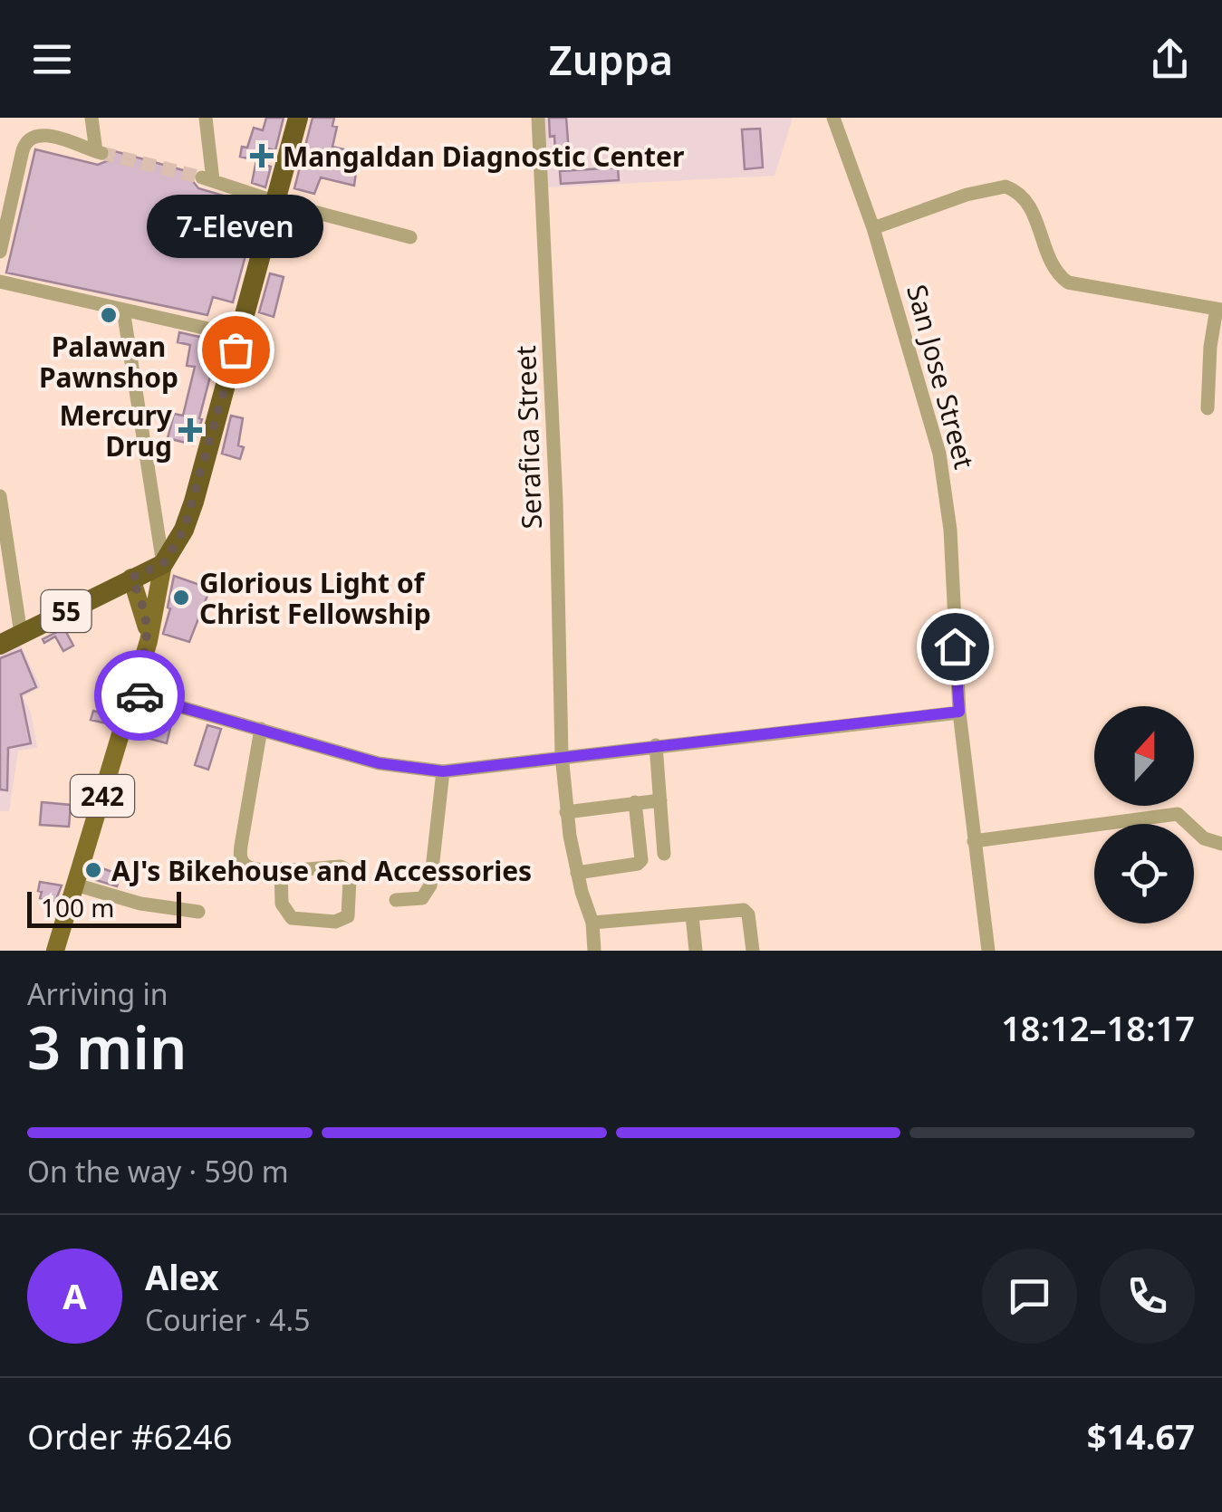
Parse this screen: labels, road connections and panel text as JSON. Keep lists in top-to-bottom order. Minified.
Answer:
{"streets":{"highway":["55"],"main road":["242"],"street":["San Jose Street","Serafica Street"]},"crossings":[["55","242"]],"places":{"health":["Mangaldan Diagnostic Center","Mercury Drug"],"other":["Palawan Pawnshop","7-Eleven","Glorious Light of Christ Fellowship","AJ's Bikehouse and Accessories"]},"scale_bar":"100 m","north":"top","page":{"header":"Zuppa","bubble":"7-Eleven","scale":"100 m","heading":["3 min","Arriving in","18:12–18:17"],"panel":["Alex","Courier · 4.5","Order #6246","$14.67"],"bar":"On the way · 590 m","round":"A"}}
